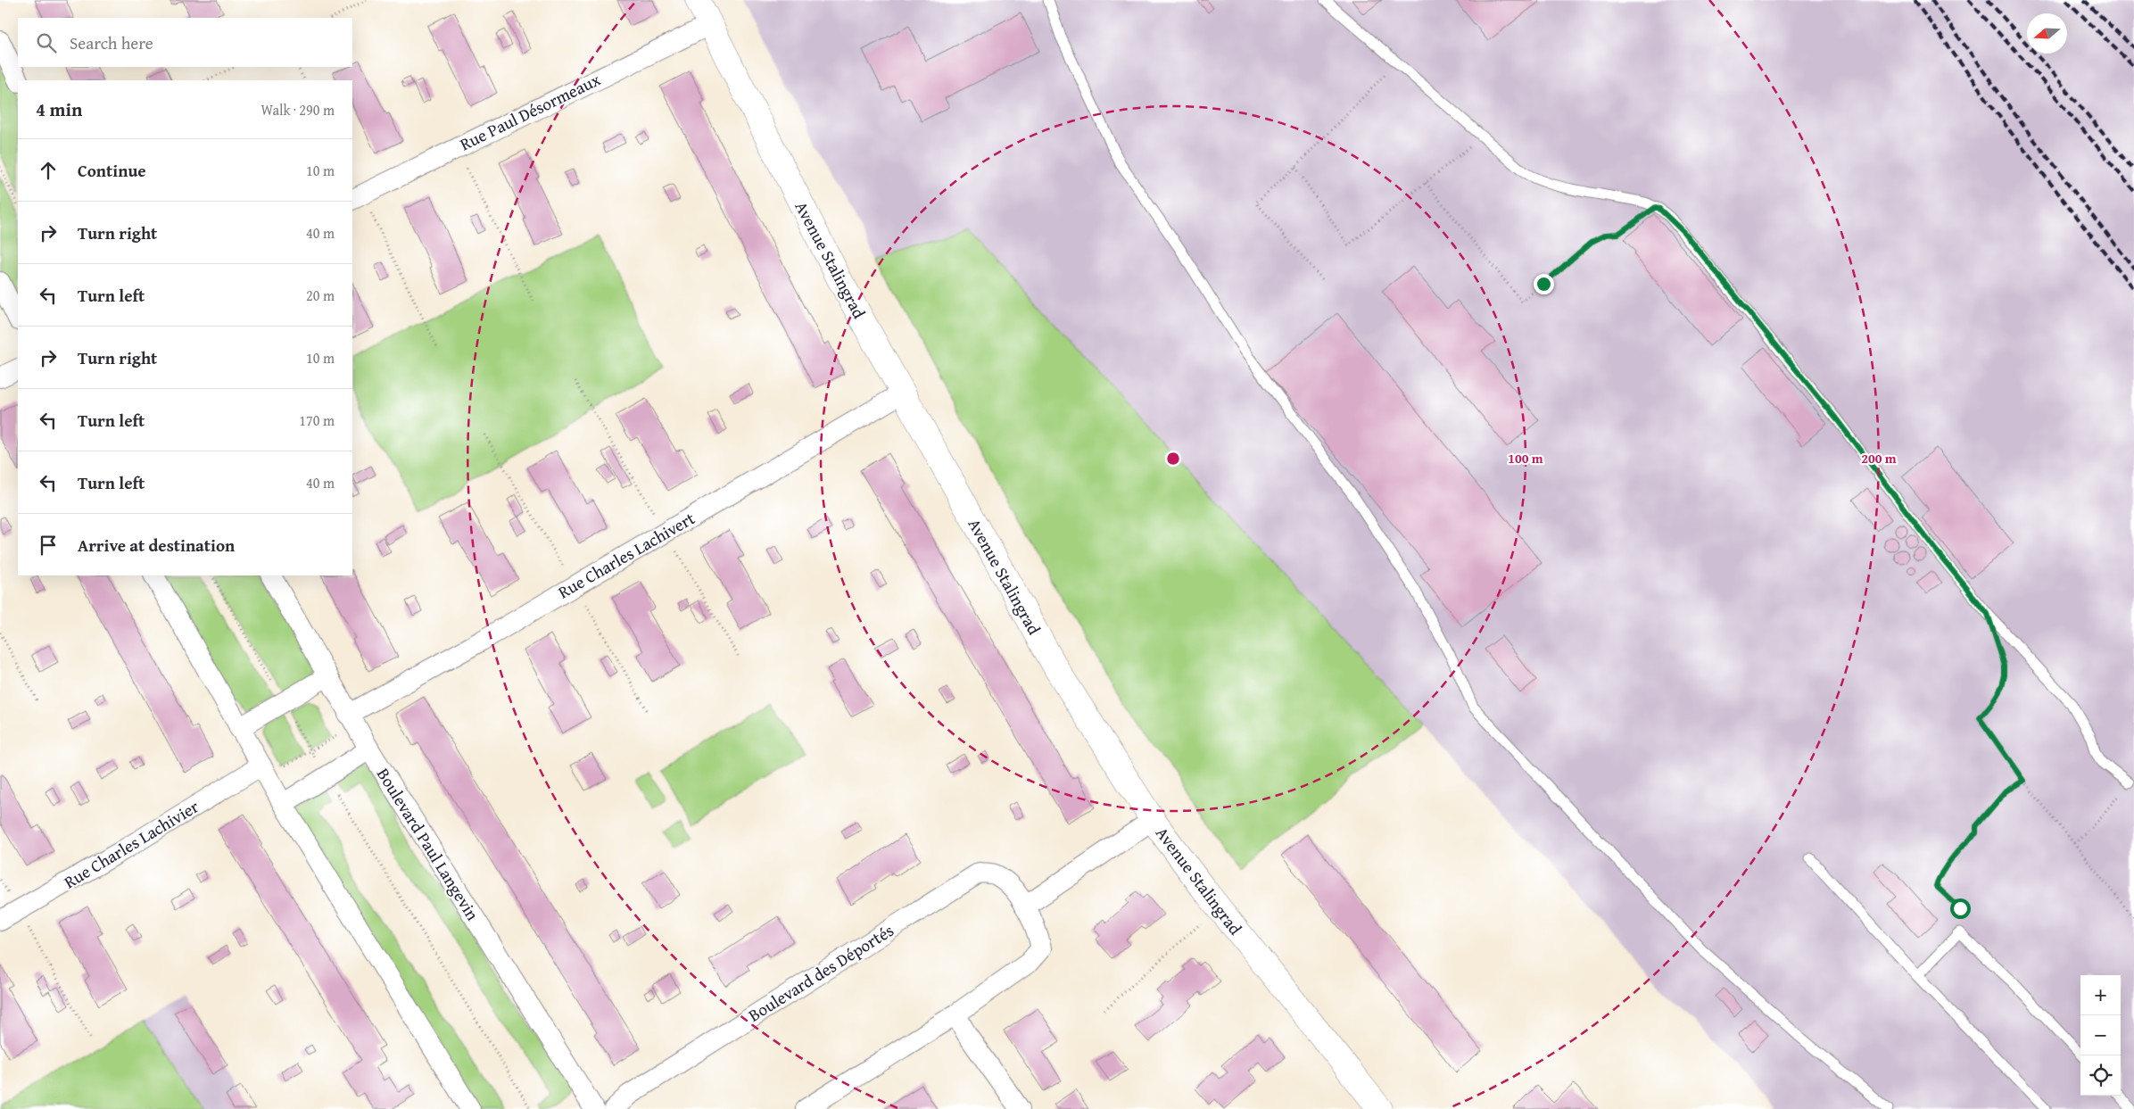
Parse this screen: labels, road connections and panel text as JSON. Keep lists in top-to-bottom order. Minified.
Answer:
{"streets":{"street":["Rue Paul Désormeaux","Avenue Stalingrad","Rue Charles Lachivert","Rue Charles Lachivier","Boulevard Paul Langevin","Boulevard des Déportés"]},"crossings":[["Rue Paul Désormeaux","Avenue Stalingrad"],["Avenue Stalingrad","Rue Charles Lachivert"],["Rue Charles Lachivert","Boulevard Paul Langevin"]],"north":"left","page":{"search":"Search here","heading":["4 min","Walk · 290 m"],"list":[["Continue","10 m"],["Turn right","40 m"],["Turn left","20 m"],["Turn right","10 m"],["Turn left","170 m"],["Turn left","40 m"],"Arrive at destination"],"map_buttons":["+","−"]},"rings":["100 m","200 m"]}
